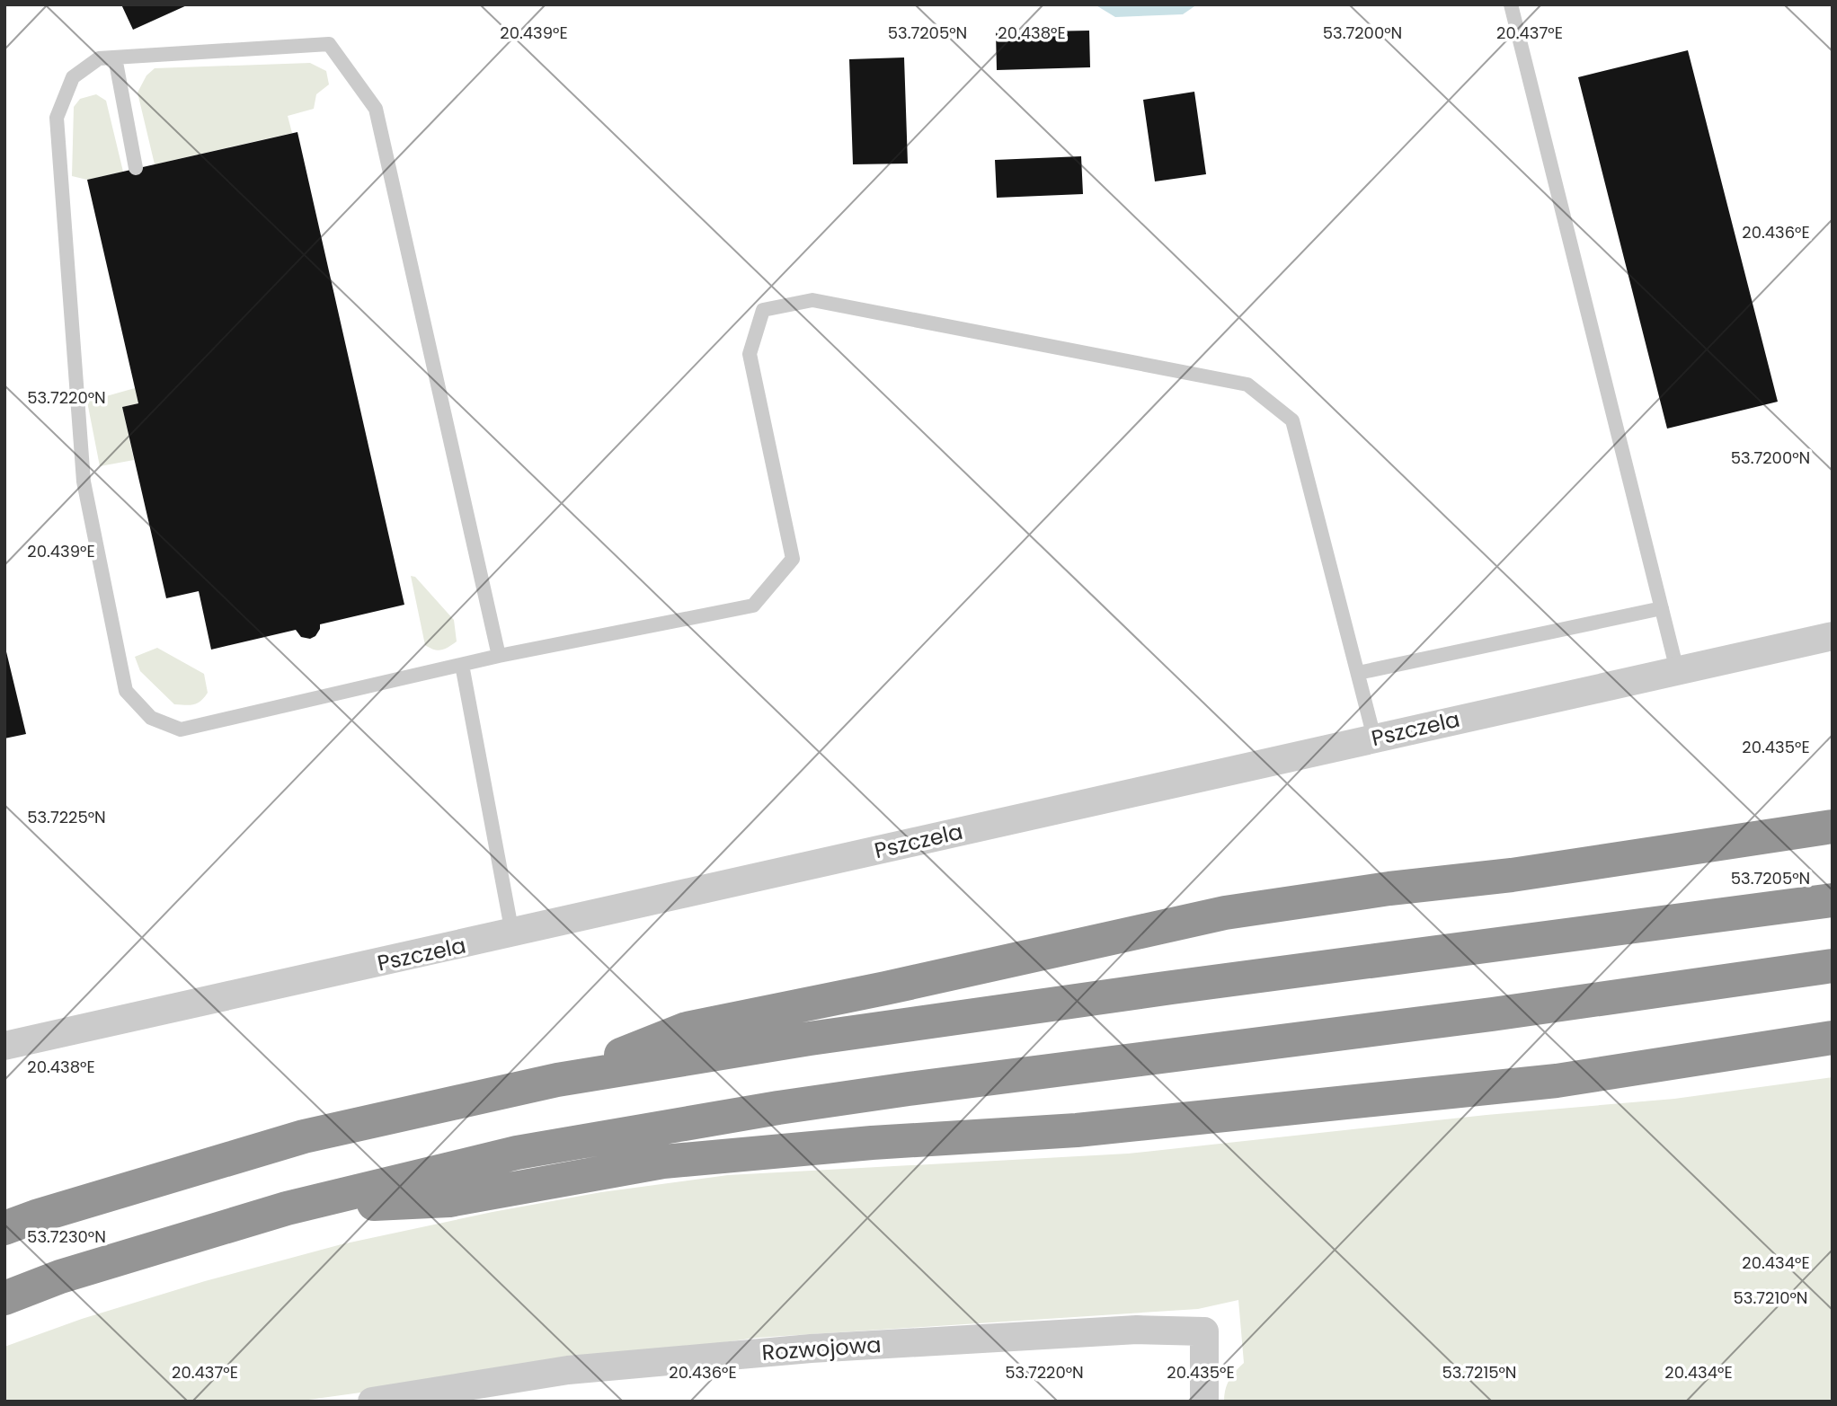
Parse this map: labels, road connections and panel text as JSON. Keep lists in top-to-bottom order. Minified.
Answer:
{"streets":{"street":["Pszczela","Rozwojowa"]},"coordinates":["53.7205°N","53.7200°N","20.439°E","20.437°E","20.438°E","20.436°E","53.7220°N","20.435°E","53.7225°N","53.7230°N","20.434°E","53.7210°N","53.7215°N"]}
